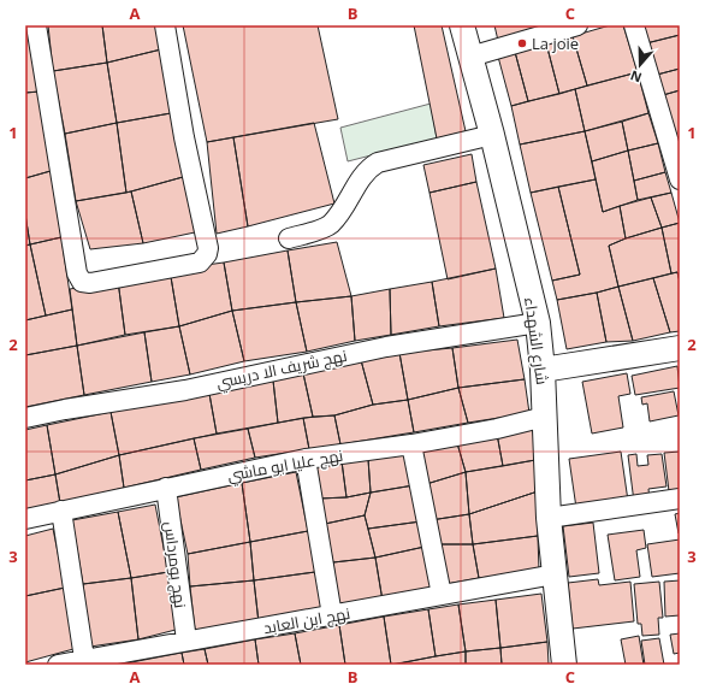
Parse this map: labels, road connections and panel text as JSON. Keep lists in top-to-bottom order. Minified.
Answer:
{"streets":{"street":["شارع الشهداء","نهج شريف الا دريسي","نهج عليا ابو ماشي","نهج بومرداس","نهج ابن العابد"]},"crossings":[["شارع الشهداء","نهج شريف الا دريسي"],["شارع الشهداء","نهج عليا ابو ماشي"],["شارع الشهداء","نهج ابن العابد"],["نهج عليا ابو ماشي","نهج بومرداس"],["نهج بومرداس","نهج ابن العابد"]],"places":["La joie"],"north":"bottom","grid":{"columns":["A","B","C"],"rows":["1","2","3"]}}
